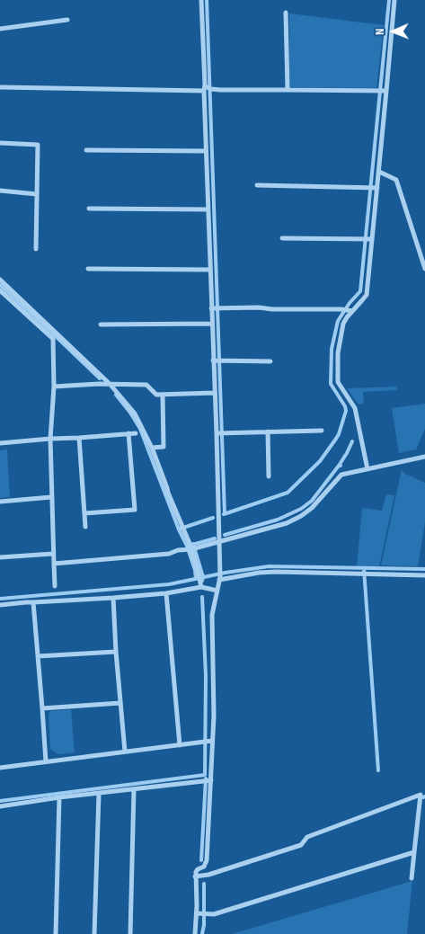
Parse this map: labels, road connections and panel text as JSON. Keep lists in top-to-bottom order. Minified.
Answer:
{"north":"left"}
